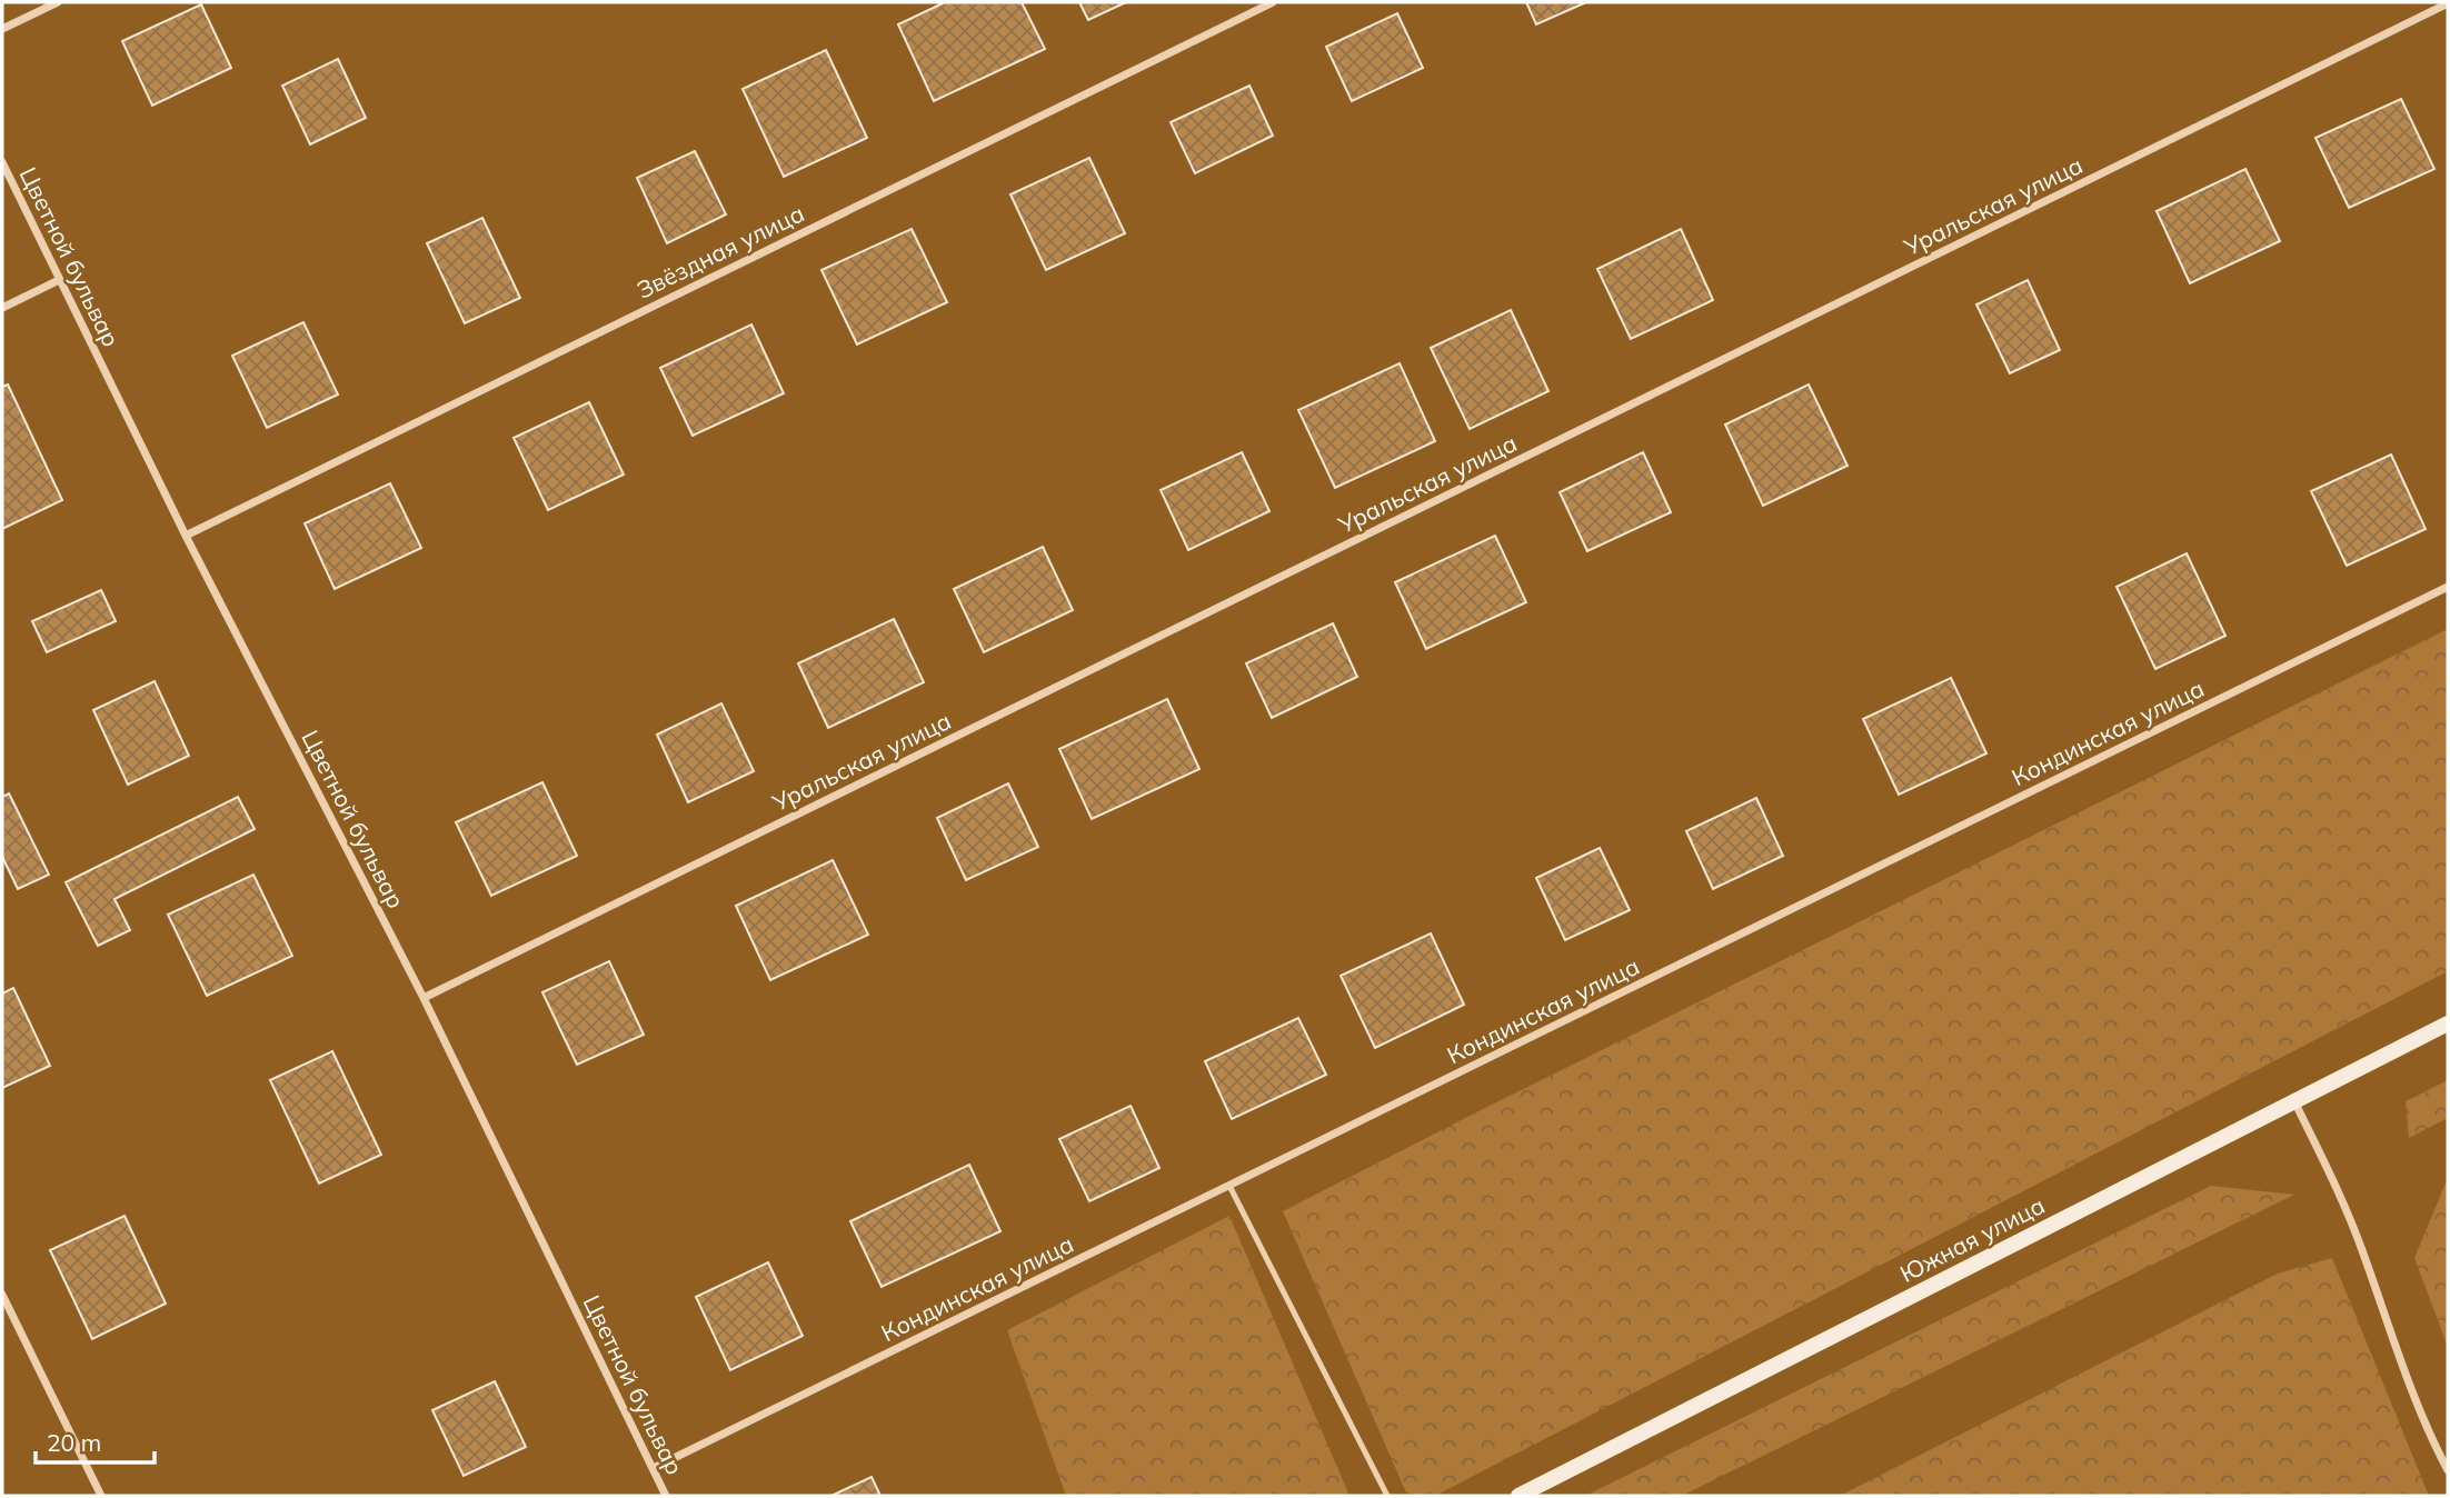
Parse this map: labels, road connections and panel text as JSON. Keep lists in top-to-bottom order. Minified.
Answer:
{"streets":{"street":["Уральская улица","Звёздная улица","Цветной бульвар","Кондинская улица","Южная улица"]},"crossings":[["Уральская улица","Цветной бульвар"],["Звёздная улица","Цветной бульвар"],["Цветной бульвар","Кондинская улица"]],"scale_bar":"20 m"}
